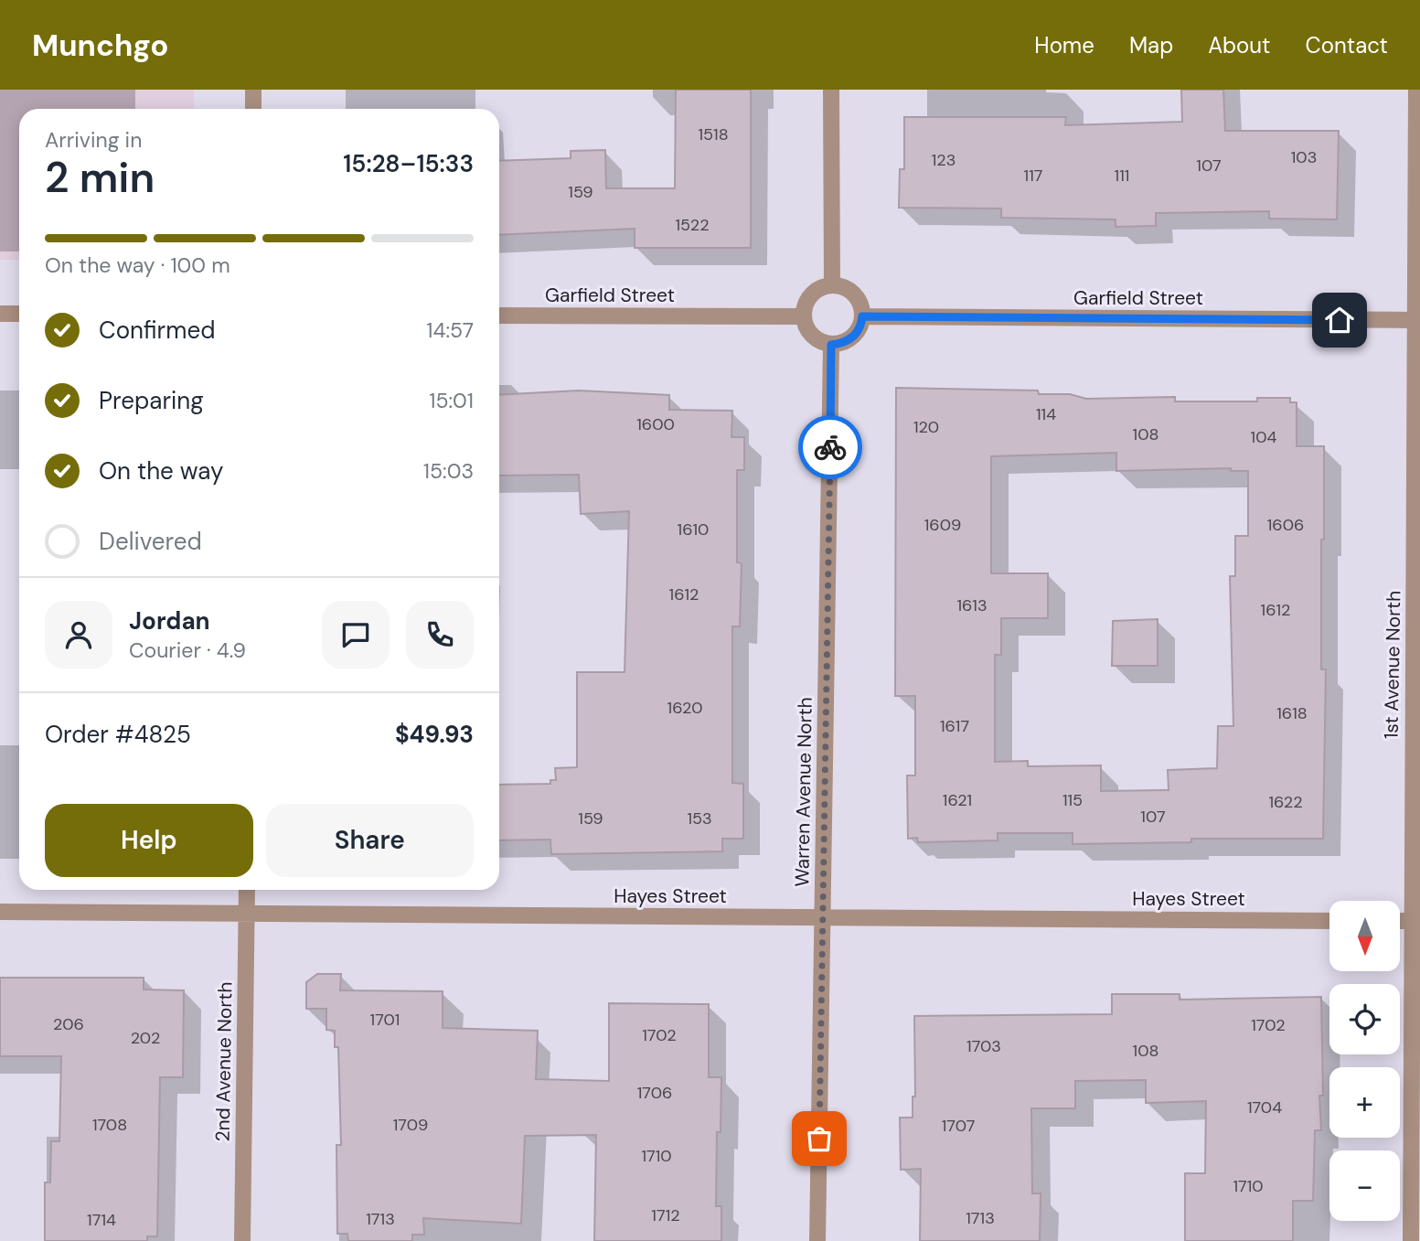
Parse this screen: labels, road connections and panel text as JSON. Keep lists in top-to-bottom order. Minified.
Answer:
{"streets":{"street":["Garfield Street","1st Avenue North","Warren Avenue North","Hayes Street","2nd Avenue North"]},"crossings":[["Garfield Street","1st Avenue North"],["Garfield Street","Warren Avenue North"],["Warren Avenue North","Hayes Street"],["Hayes Street","2nd Avenue North"]],"house_numbers":["1518","103","123","107","117","111","159","1522","114","1600","120","108","104","1609","1606","1610","1612","1613","1612","1620","1618","1617","1621","115","1622","107","159","153","1701","206","1702","1702","202","1703","108","1706","1704","1708","1709","1707","1710","1710","1712","1713","1713","1714"],"north":"bottom","page":{"header":"Munchgo","nav":["Home","Map","About","Contact"],"heading":["2 min","Arriving in","15:28–15:33"],"panel":["Jordan","Courier · 4.9","Order #4825","$49.93"],"bar":"On the way · 100 m","list":[["Confirmed","14:57"],["Preparing","15:01"],["On the way","15:03"],"Delivered"],"buttons":["Help","Share"],"map_buttons":["+","−"]}}
